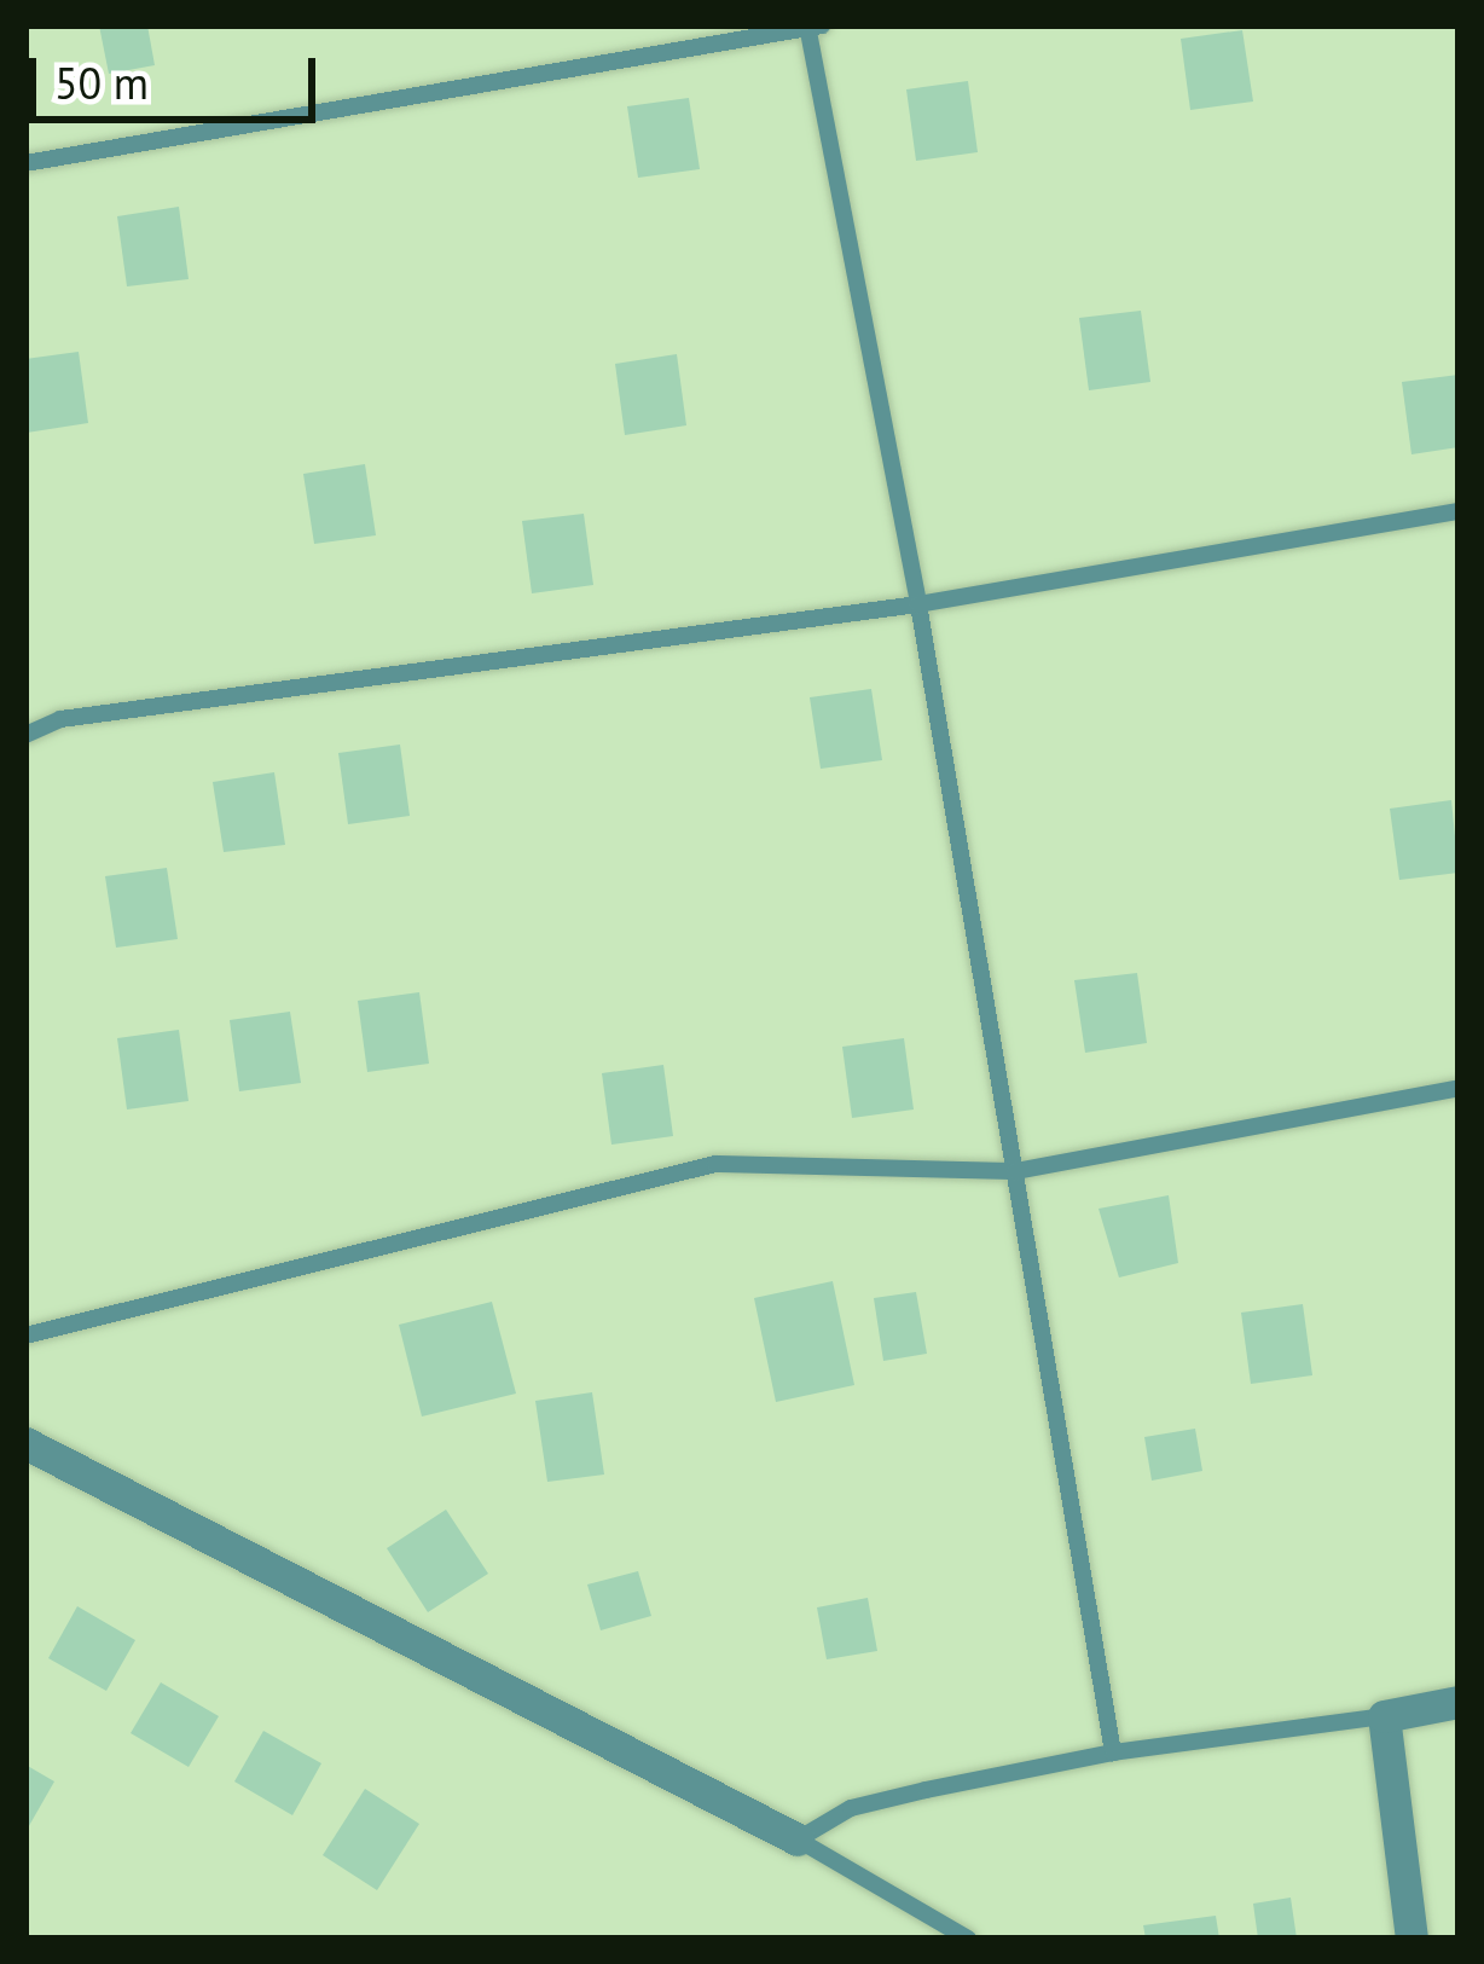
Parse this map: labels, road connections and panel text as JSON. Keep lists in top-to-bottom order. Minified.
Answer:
{"scale_bar":"50 m"}
